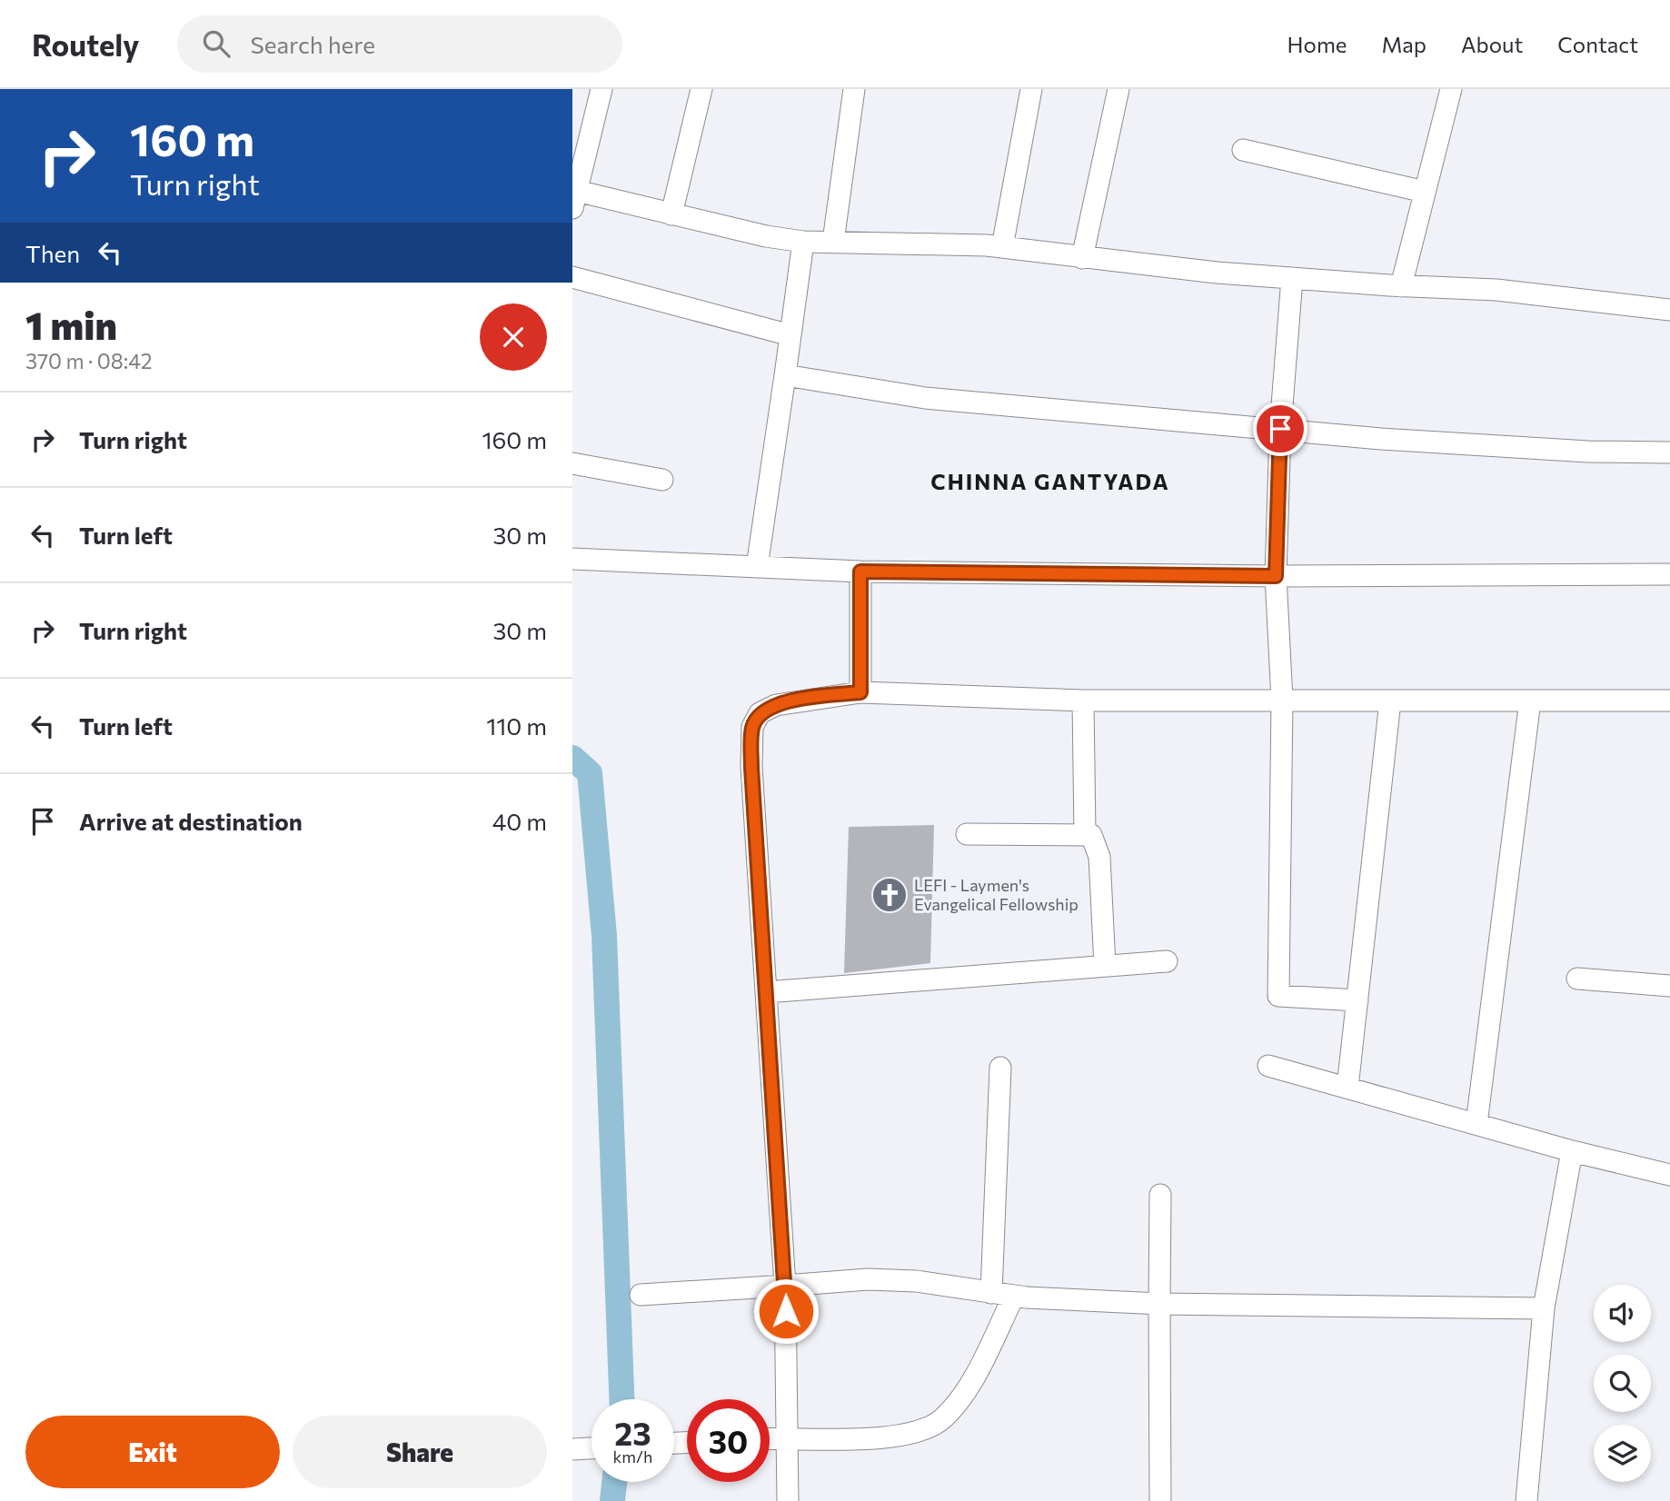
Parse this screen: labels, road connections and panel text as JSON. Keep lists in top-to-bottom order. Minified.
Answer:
{"districts":["CHINNA GANTYADA"],"places":{"church":["LEFI - Laymen's Evangelical Fellowship"]},"page":{"header":"Routely","search":"Search here","nav":["Home","Map","About","Contact"],"turn":["160 m","Turn right"],"then":"Then","heading":["1 min","370 m · 08:42"],"list":[{"name":"Turn right","value":"160 m"},{"name":"Turn left","value":"30 m"},{"name":"Turn right","value":"30 m"},{"name":"Turn left","value":"110 m"},{"name":"Arrive at destination","value":"40 m"}],"speed":"23 km/h","limit":"30","buttons":["Exit","Share"]}}
